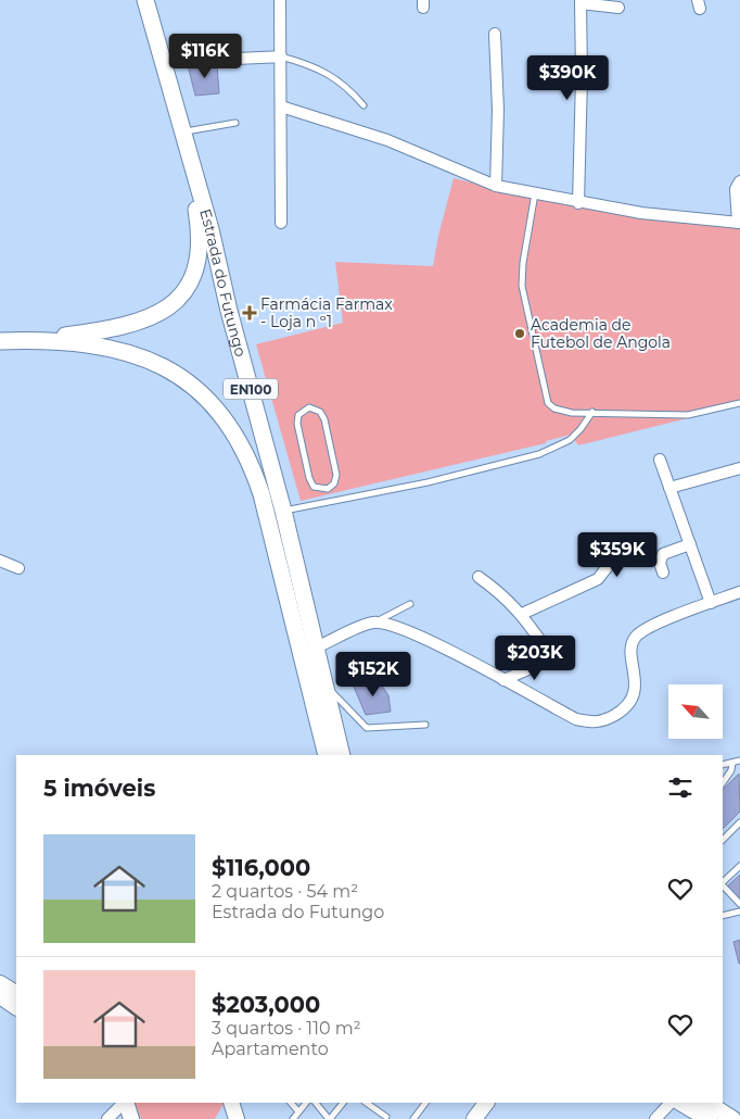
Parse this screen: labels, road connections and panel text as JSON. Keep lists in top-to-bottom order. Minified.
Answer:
{"streets":{"main road":["Estrada do Futungo","EN100"]},"places":{"health":["Farmácia Farmax - Loja n º1"],"other":["Academia de Futebol de Angola"]},"north":"top left","page":{"price":["$116K","$390K","$359K","$203K","$152K"],"heading":"5 imóveis","list":[{"name":"$116,000","note":"2 quartos · 54 m² · Estrada do Futungo"},{"name":"$203,000","note":"3 quartos · 110 m² · Apartamento"}]}}
